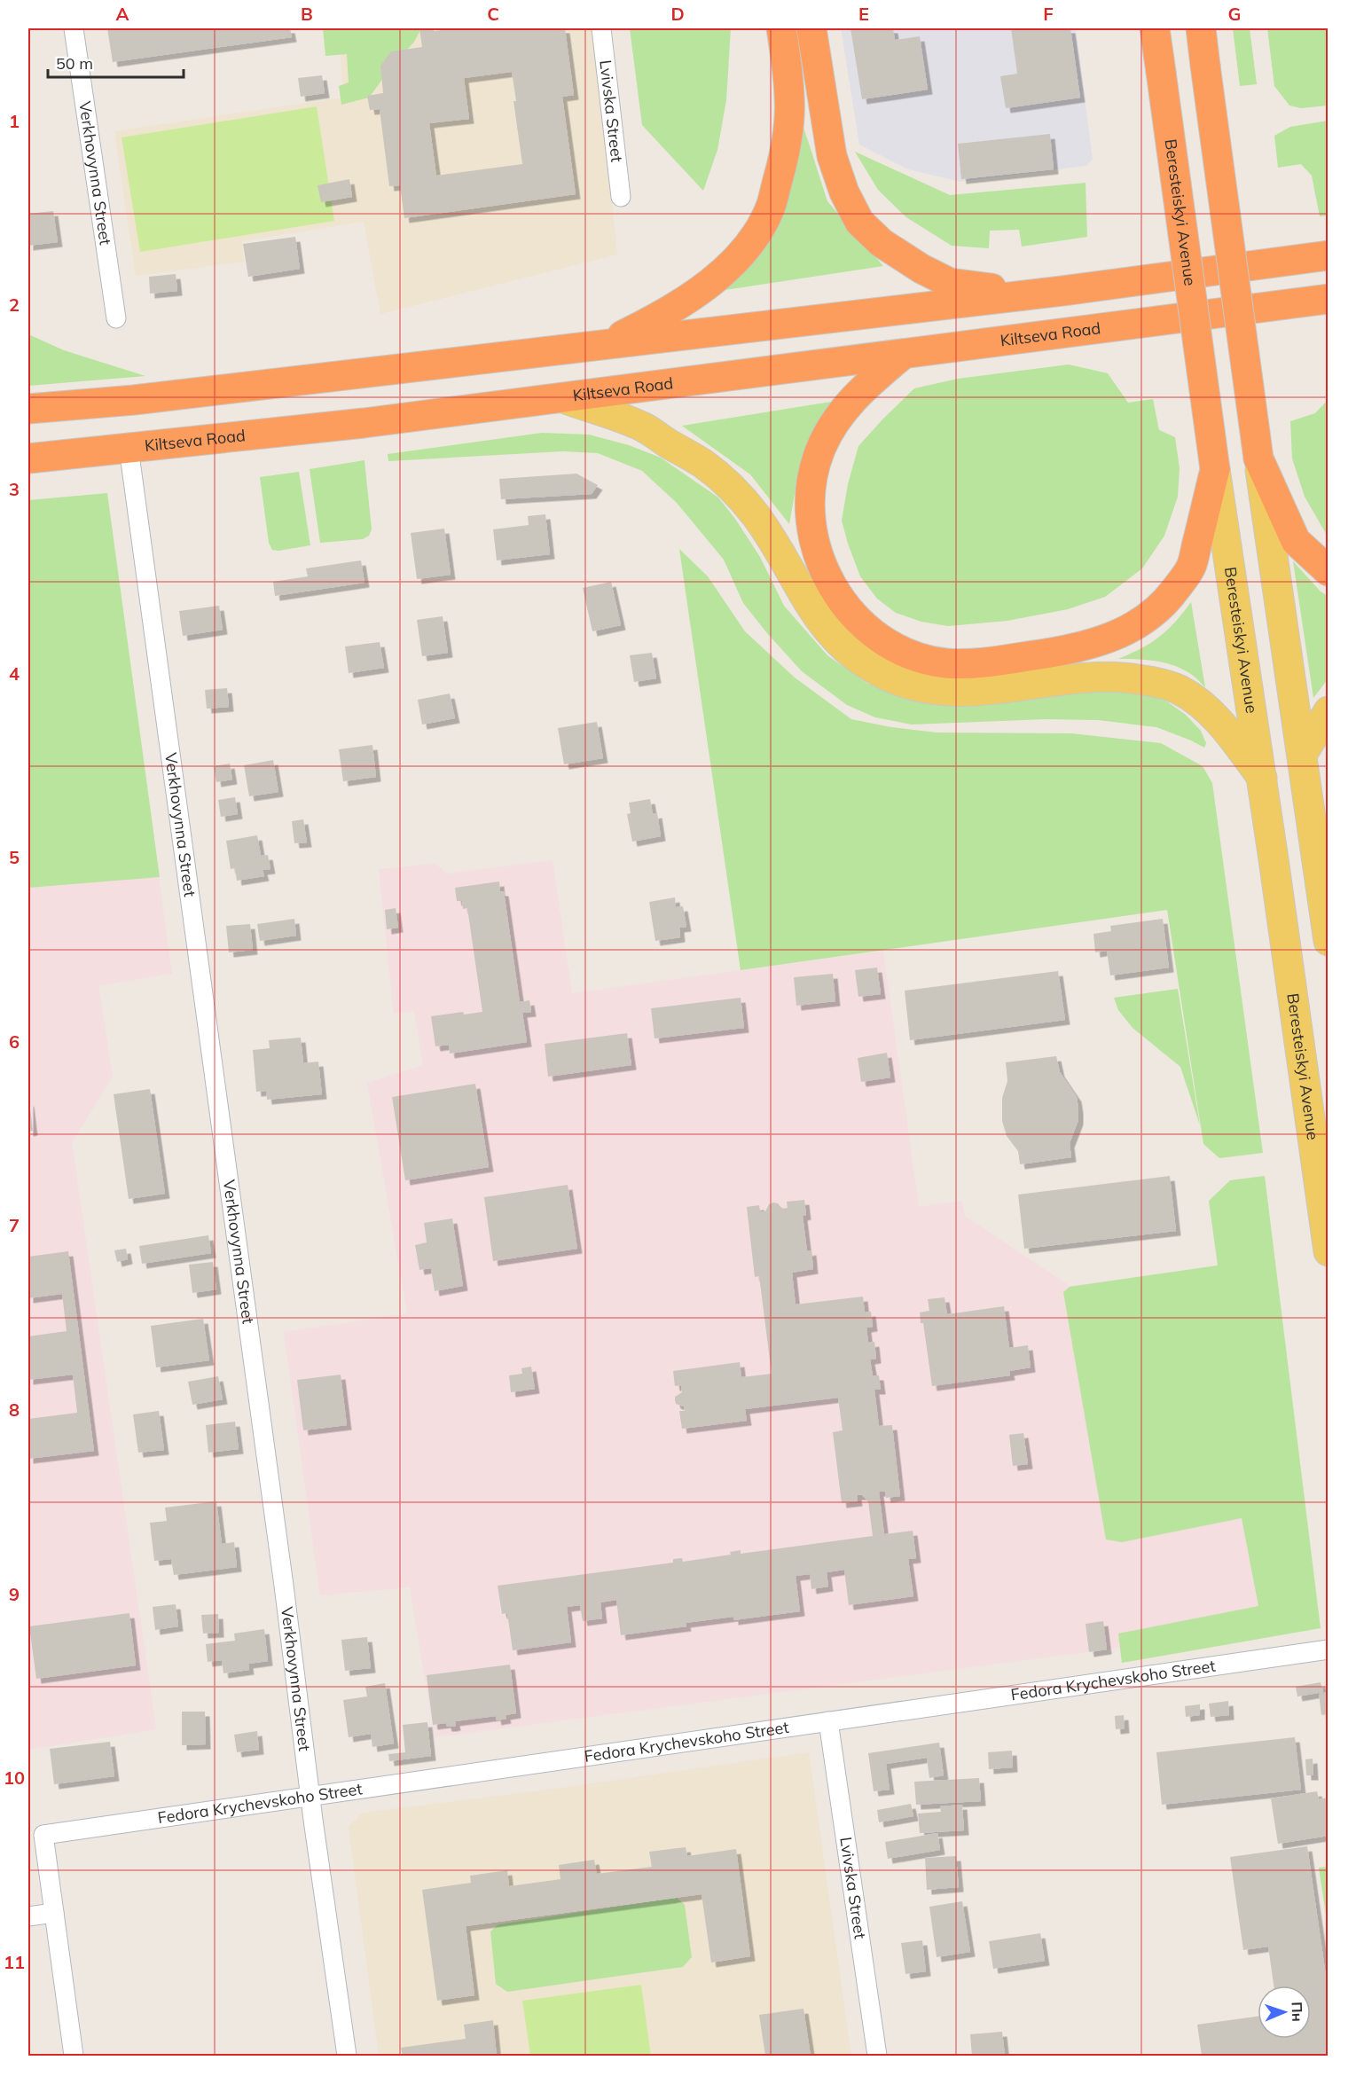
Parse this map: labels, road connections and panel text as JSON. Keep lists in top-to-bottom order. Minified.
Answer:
{"streets":{"highway":["Beresteiskyi Avenue","Kiltseva Road"],"street":["Lvivska Street","Verkhovynna Street","Fedora Krychevskoho Street"]},"crossings":[["Lvivska Street","Fedora Krychevskoho Street"],["Verkhovynna Street","Kiltseva Road"],["Verkhovynna Street","Fedora Krychevskoho Street"]],"scale_bar":"50 m","north":"right","grid":{"columns":["A","B","C","D","E","F","G"],"rows":["1","2","3","4","5","6","7","8","9","10","11"]}}
